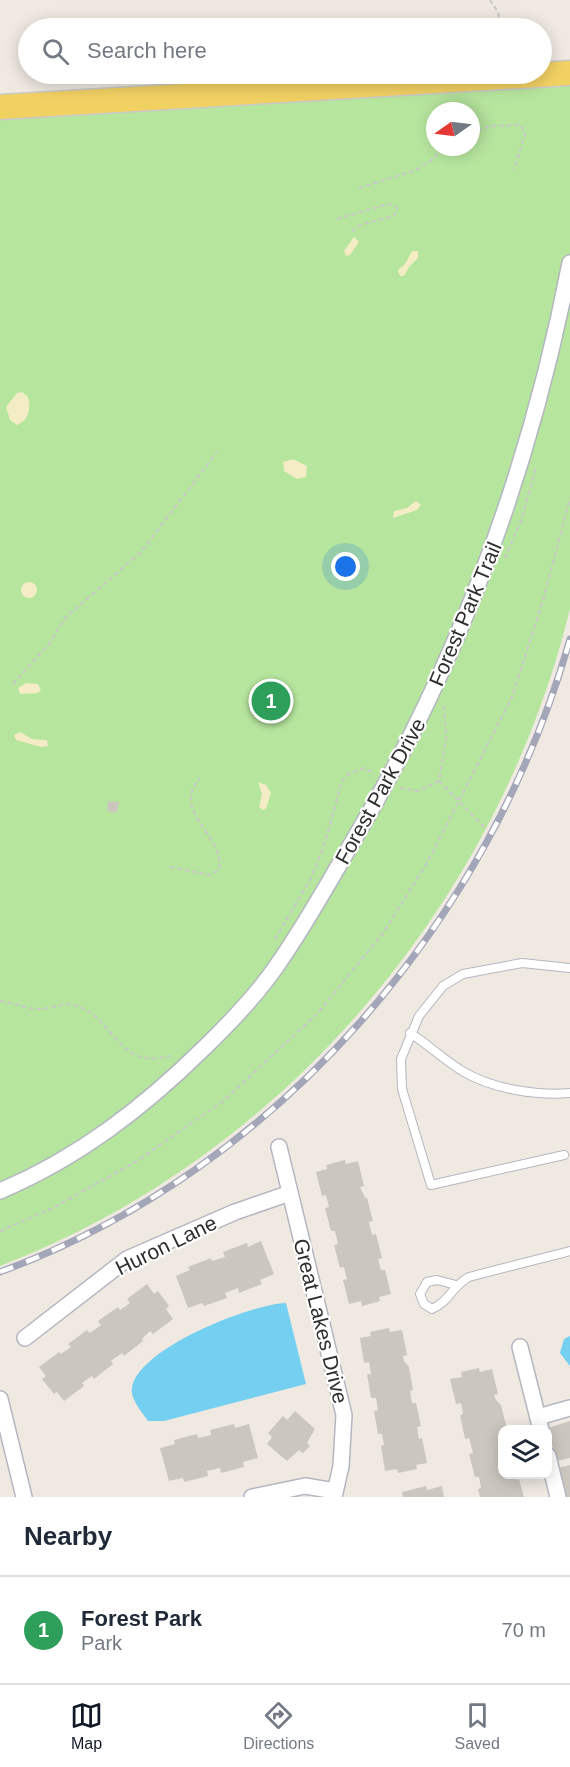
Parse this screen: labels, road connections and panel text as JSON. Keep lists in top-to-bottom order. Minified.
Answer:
{"streets":{"street":["Forest Park Drive","Huron Lane","Great Lakes Drive"],"path":["Forest Park Trail"]},"crossings":[["Huron Lane","Great Lakes Drive"]],"north":"left","page":{"search":"Search here","pins":"1","heading":"Nearby","list":[{"mark":"1","name":"Forest Park","note":"Park","value":"70 m"}],"nav":["Map","Directions","Saved"]}}
